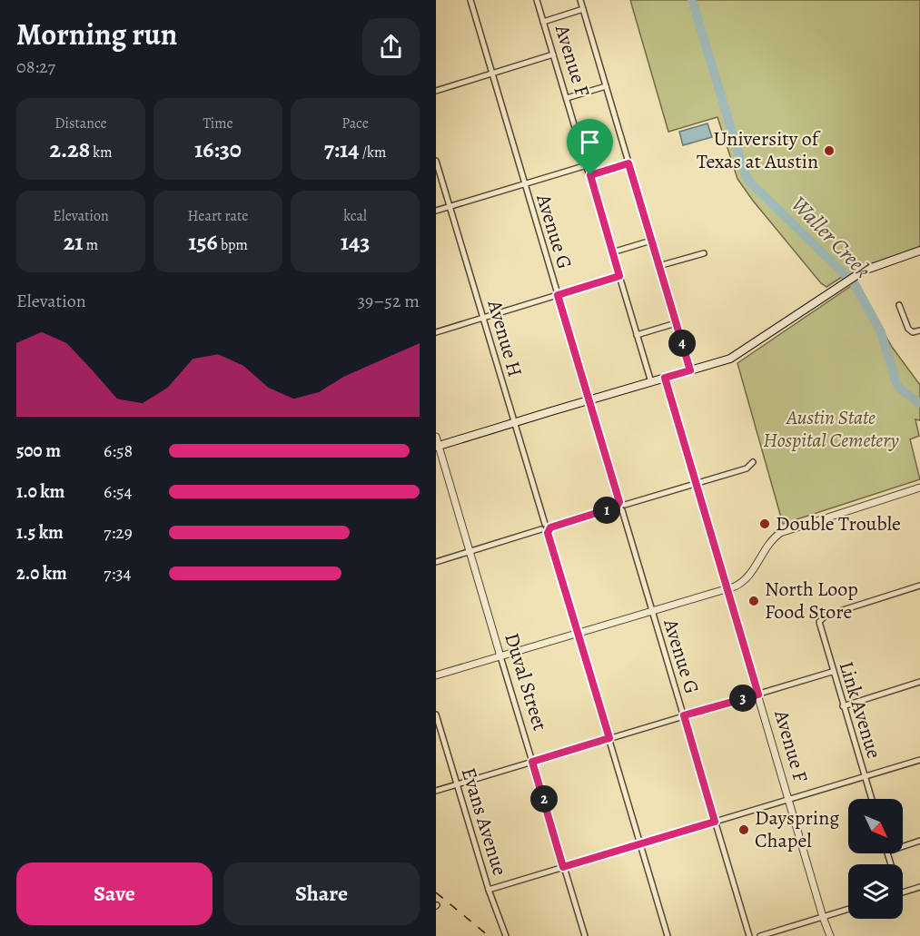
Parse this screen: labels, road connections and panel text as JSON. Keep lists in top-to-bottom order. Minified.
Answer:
{"streets":{"street":["Avenue F","Avenue G","Avenue H","Duval Street","Link Avenue","Evans Avenue"]},"water":["Waller Creek"],"parks":["Austin State Hospital Cemetery"],"places":["University of Texas at Austin","Double Trouble","North Loop Food Store","Dayspring Chapel"],"north":"bottom right","page":{"heading":["Morning run","08:27"],"stats":[["Distance","2.28 km"],["Time","16:30"],["Pace","7:14 /km"],["Elevation","21 m"],["Heart rate","156 bpm"],["kcal","143"]],"chart":["Elevation","39–52 m"],"pins":["4","1","3","2"],"list":[{"name":"500 m","note":"6:58"},{"name":"1.0 km","note":"6:54"},{"name":"1.5 km","note":"7:29"},{"name":"2.0 km","note":"7:34"}],"buttons":["Save","Share"]}}
